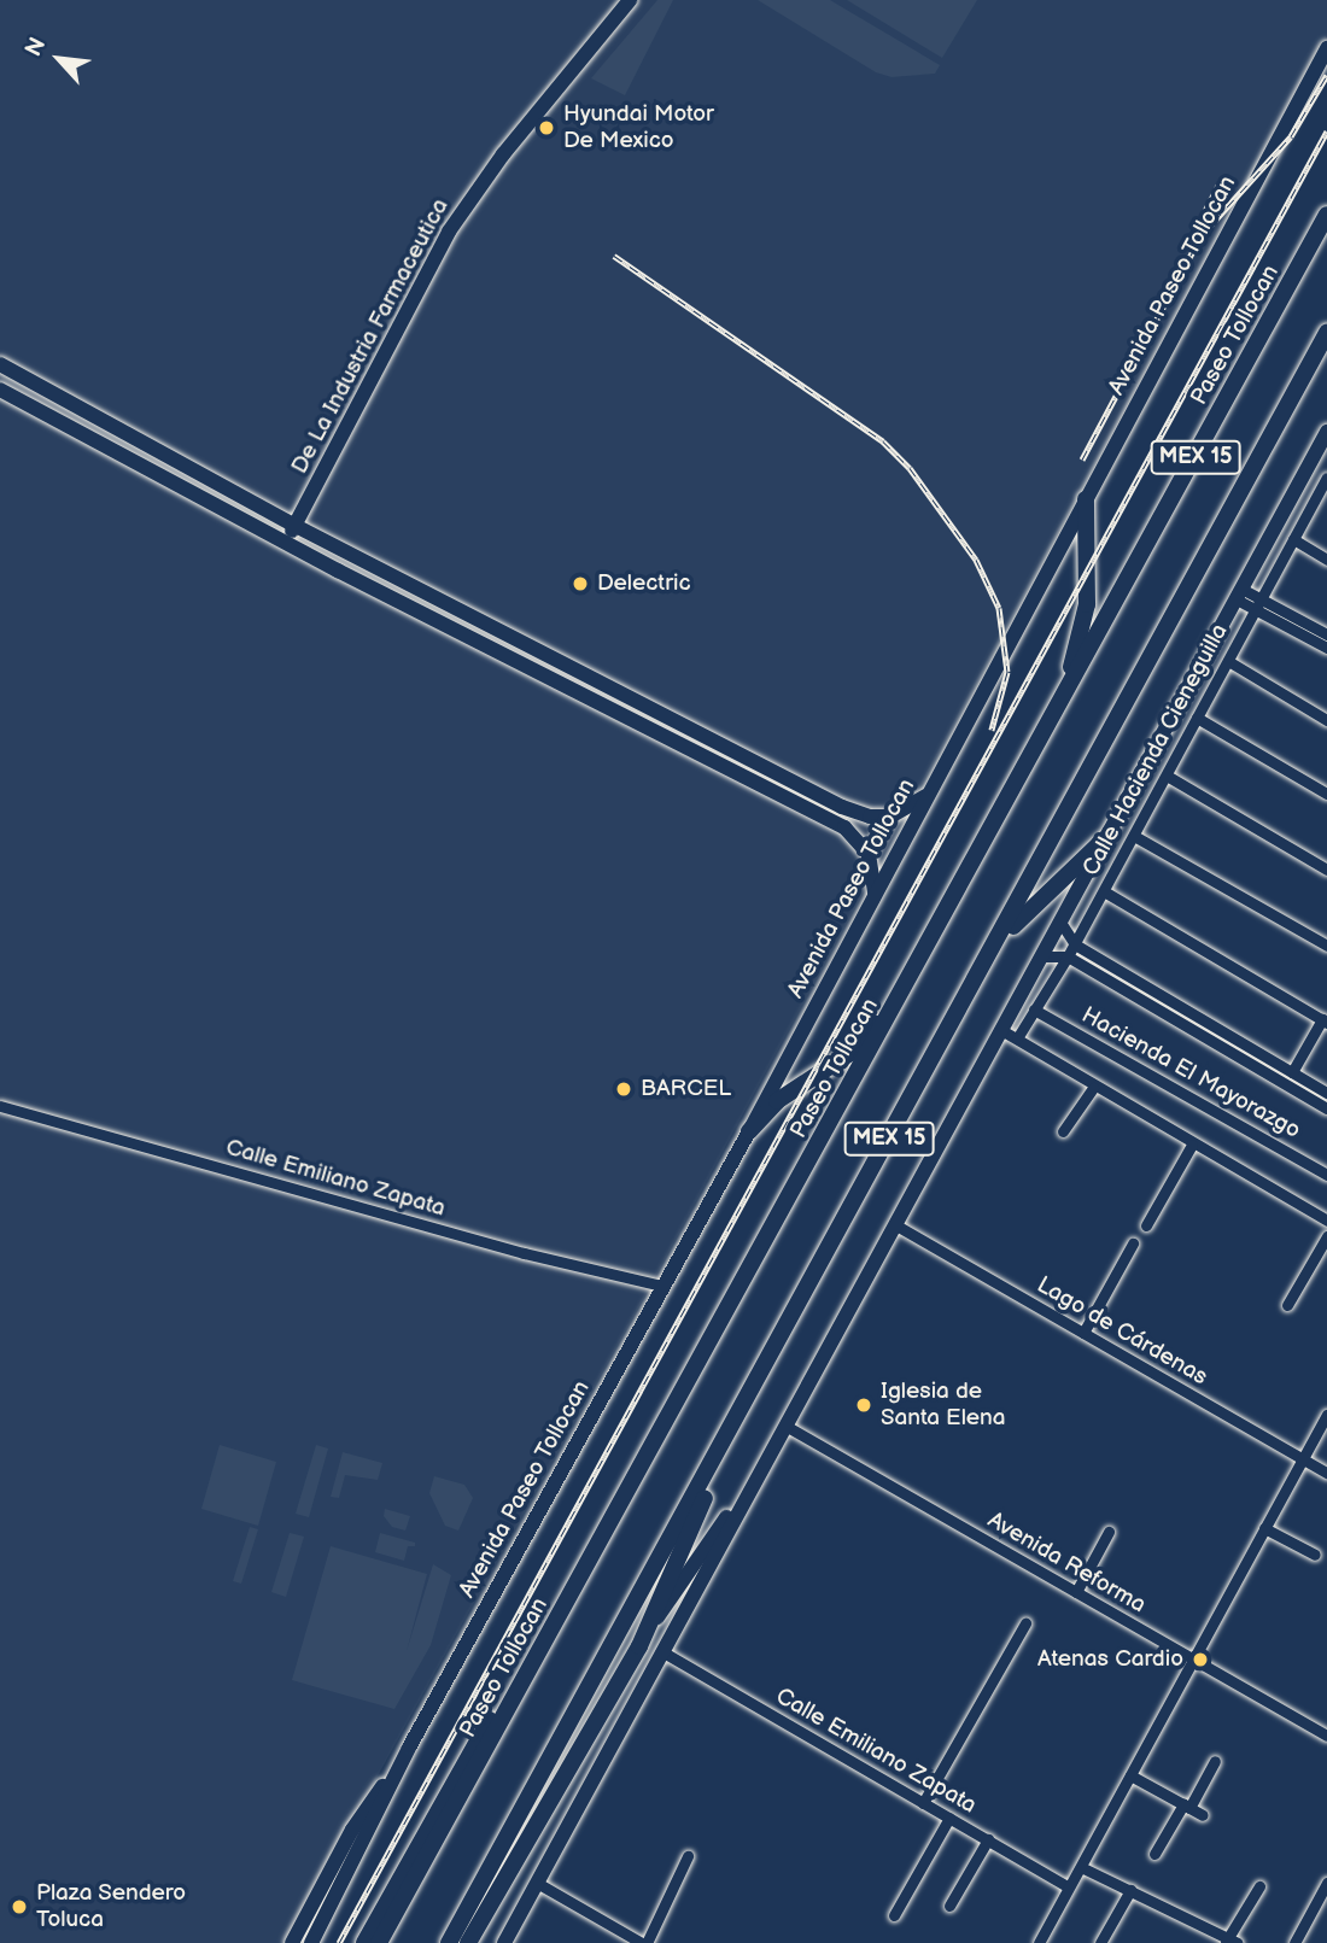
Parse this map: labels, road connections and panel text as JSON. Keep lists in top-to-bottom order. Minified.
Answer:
{"streets":{"highway":["Paseo Tollocan","MEX 15"],"main road":["Avenida Paseo Tollocan","De La Industria Farmaceutica"],"street":["Calle Hacienda Cieneguilla","Hacienda El Mayorazgo","Calle Emiliano Zapata","Lago de Cárdenas","Avenida Reforma"]},"crossings":[["Avenida Paseo Tollocan","Calle Emiliano Zapata"],["Calle Hacienda Cieneguilla","Hacienda El Mayorazgo"]],"places":["Hyundai Motor De Mexico","Delectric","BARCEL","Iglesia de Santa Elena","Atenas Cardio","Plaza Sendero Toluca"],"north":"top left"}
